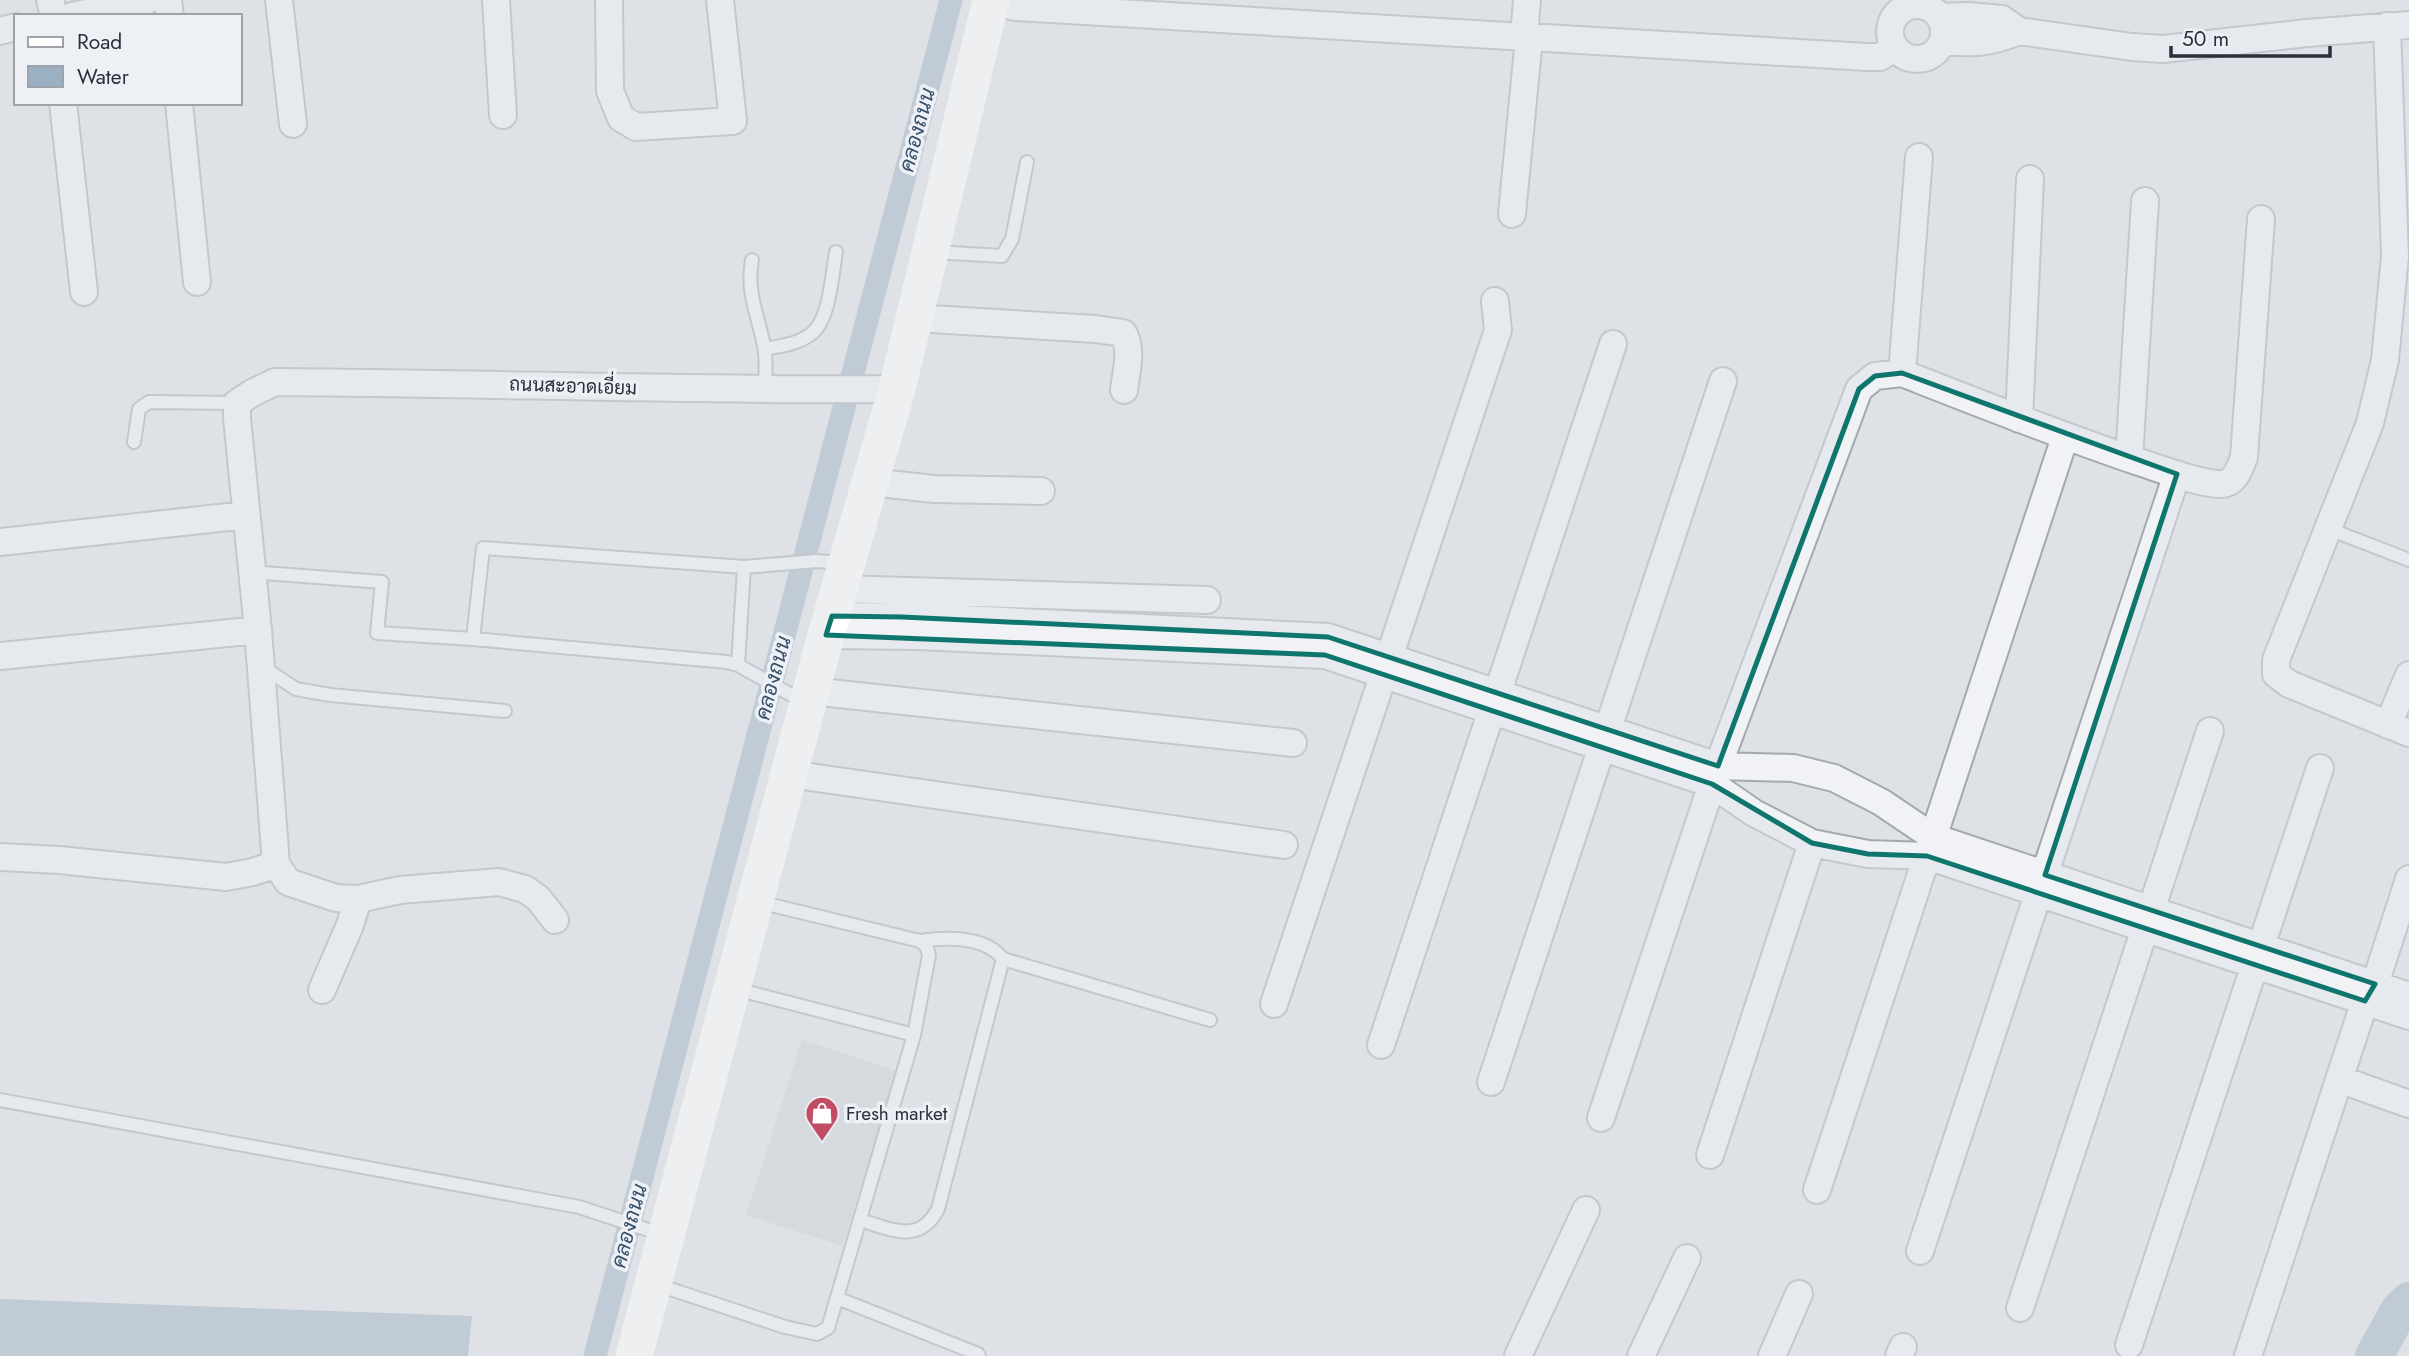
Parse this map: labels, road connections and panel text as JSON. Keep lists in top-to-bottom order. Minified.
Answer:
{"streets":{"street":["ถนนสะอาดเอี่ยม"]},"water":["คลองถนน"],"places":{"shop":["Fresh market"]},"legend":["Road","Water"],"scale_bar":"50 m"}
